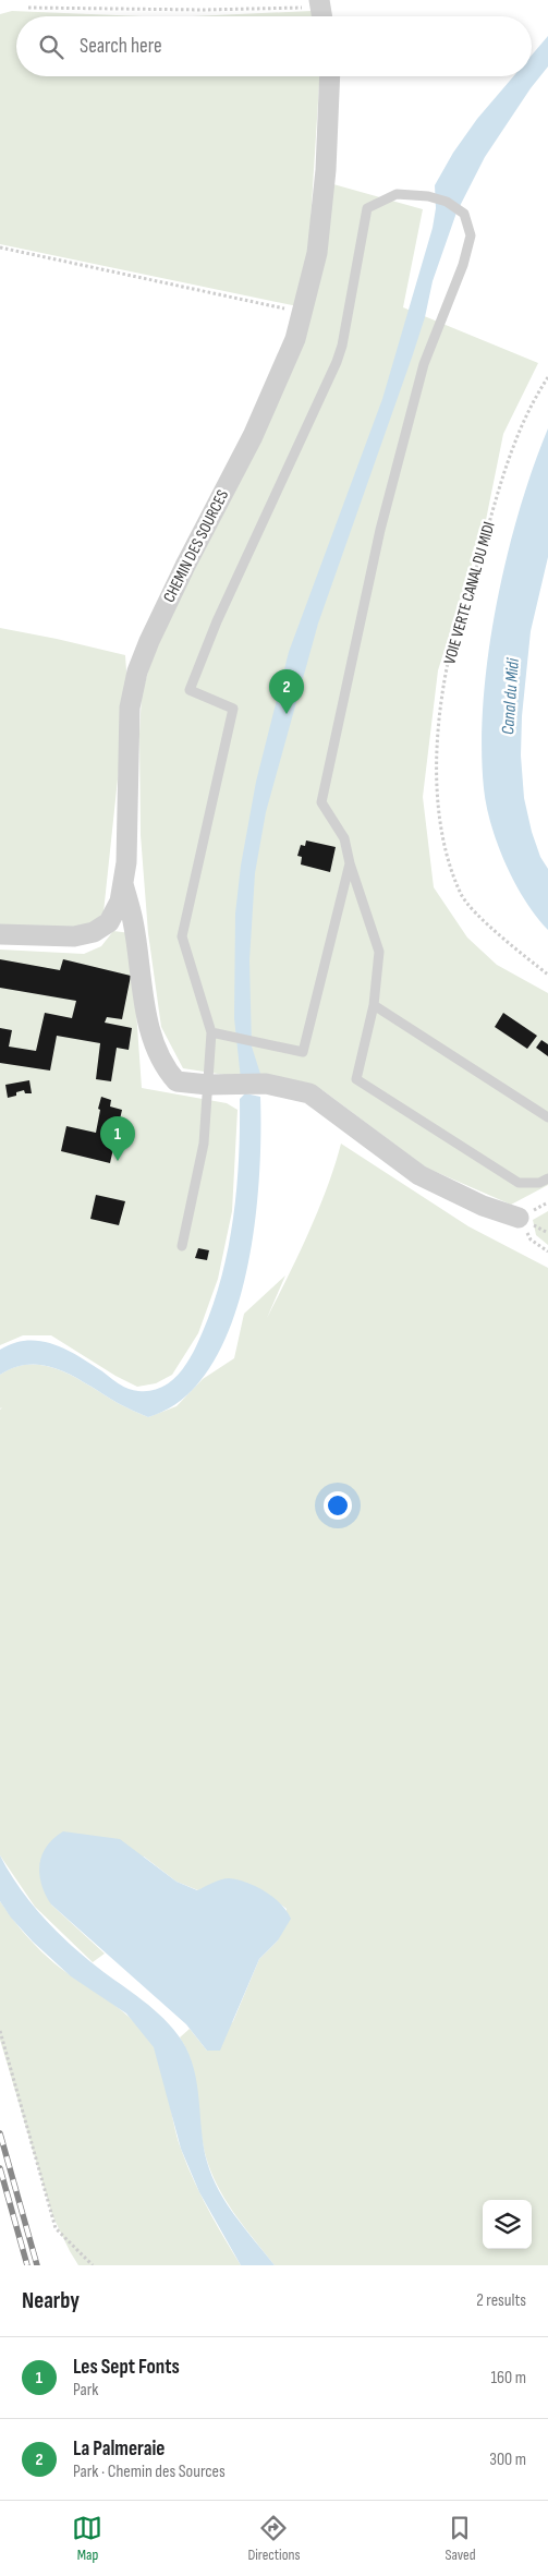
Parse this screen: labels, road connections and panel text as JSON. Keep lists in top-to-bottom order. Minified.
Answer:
{"streets":{"street":["CHEMIN DES SOURCES"],"path":["VOIE VERTE CANAL DU MIDI"]},"water":["Canal du Midi"],"page":{"search":"Search here","pins":["2","1"],"heading":["Nearby","2 results"],"list":[{"mark":"1","name":"Les Sept Fonts","note":"Park","value":"160 m"},{"mark":"2","name":"La Palmeraie","note":"Park · Chemin des Sources","value":"300 m"}],"nav":["Map","Directions","Saved"]}}
